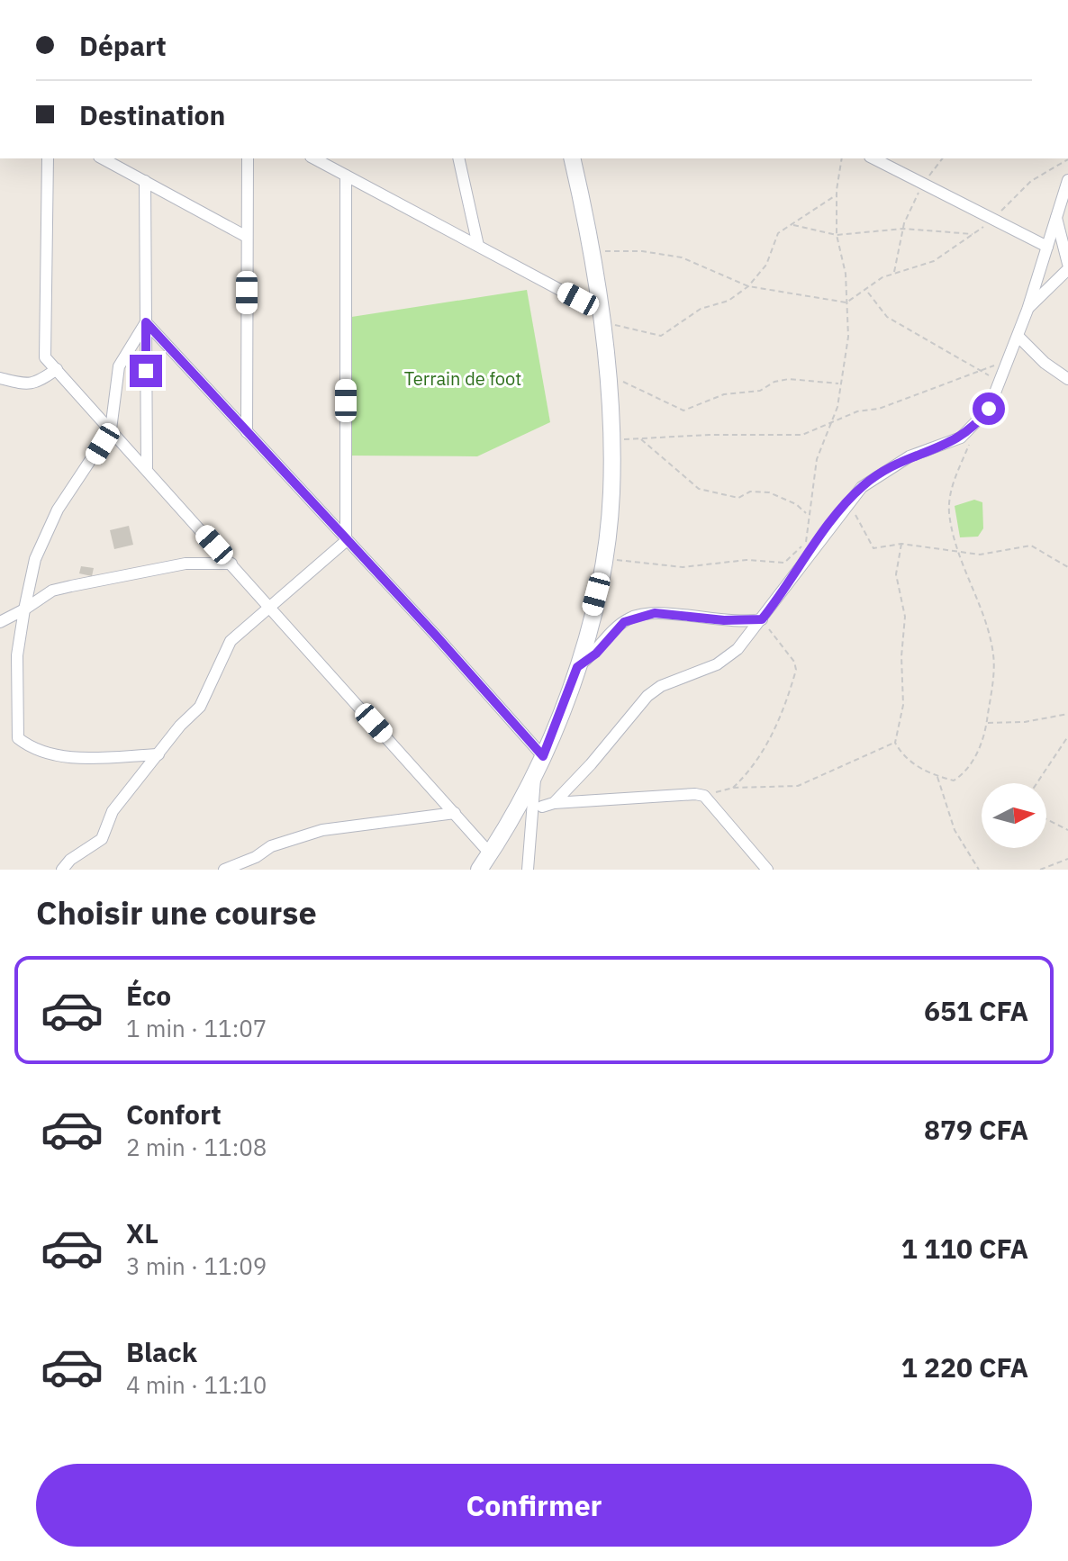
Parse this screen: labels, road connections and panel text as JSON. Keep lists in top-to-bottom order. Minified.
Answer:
{"parks":["Terrain de foot"],"north":"right","page":{"banner":["Départ","Destination"],"heading":"Choisir une course","list":[{"name":"Éco","note":"1 min · 11:07","value":"651 CFA"},{"name":"Confort","note":"2 min · 11:08","value":"879 CFA"},{"name":"XL","note":"3 min · 11:09","value":"1 110 CFA"},{"name":"Black","note":"4 min · 11:10","value":"1 220 CFA"}],"buttons":"Confirmer"}}
